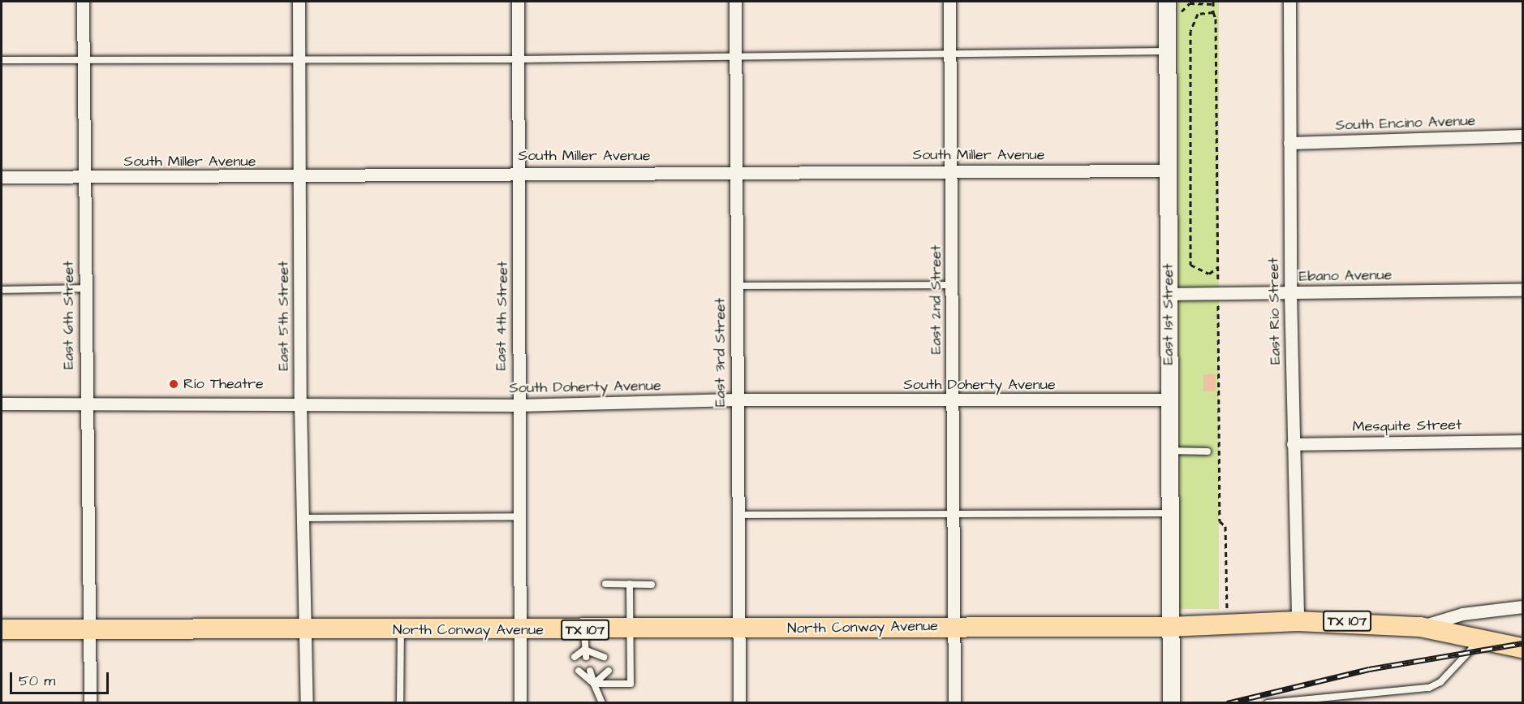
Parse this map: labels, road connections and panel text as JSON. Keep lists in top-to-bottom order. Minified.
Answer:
{"streets":{"main road":["TX 107","North Conway Avenue"],"street":["South Encino Avenue","South Miller Avenue","Ebano Avenue","East 2nd Street","East Rio Street","East 1st Street","East 6th Street","East 5th Street","East 4th Street","East 3rd Street","South Doherty Avenue","Mesquite Street"]},"crossings":[["South Encino Avenue","East Rio Street"],["South Miller Avenue","East 2nd Street"],["South Miller Avenue","East 1st Street"],["South Miller Avenue","East 6th Street"],["South Miller Avenue","East 5th Street"],["South Miller Avenue","East 4th Street"],["South Miller Avenue","East 3rd Street"],["Ebano Avenue","East Rio Street"],["Ebano Avenue","East 1st Street"],["East 2nd Street","South Doherty Avenue"],["East 2nd Street","North Conway Avenue"],["East Rio Street","Mesquite Street"],["East Rio Street","TX 107"],["East 1st Street","South Doherty Avenue"],["East 1st Street","TX 107"],["East 1st Street","North Conway Avenue"],["East 6th Street","South Doherty Avenue"],["East 6th Street","North Conway Avenue"],["East 5th Street","South Doherty Avenue"],["East 5th Street","North Conway Avenue"],["East 4th Street","South Doherty Avenue"],["East 4th Street","North Conway Avenue"],["East 3rd Street","South Doherty Avenue"],["East 3rd Street","North Conway Avenue"],["TX 107","North Conway Avenue"]],"places":["Río Theatre"],"scale_bar":"50 m"}
